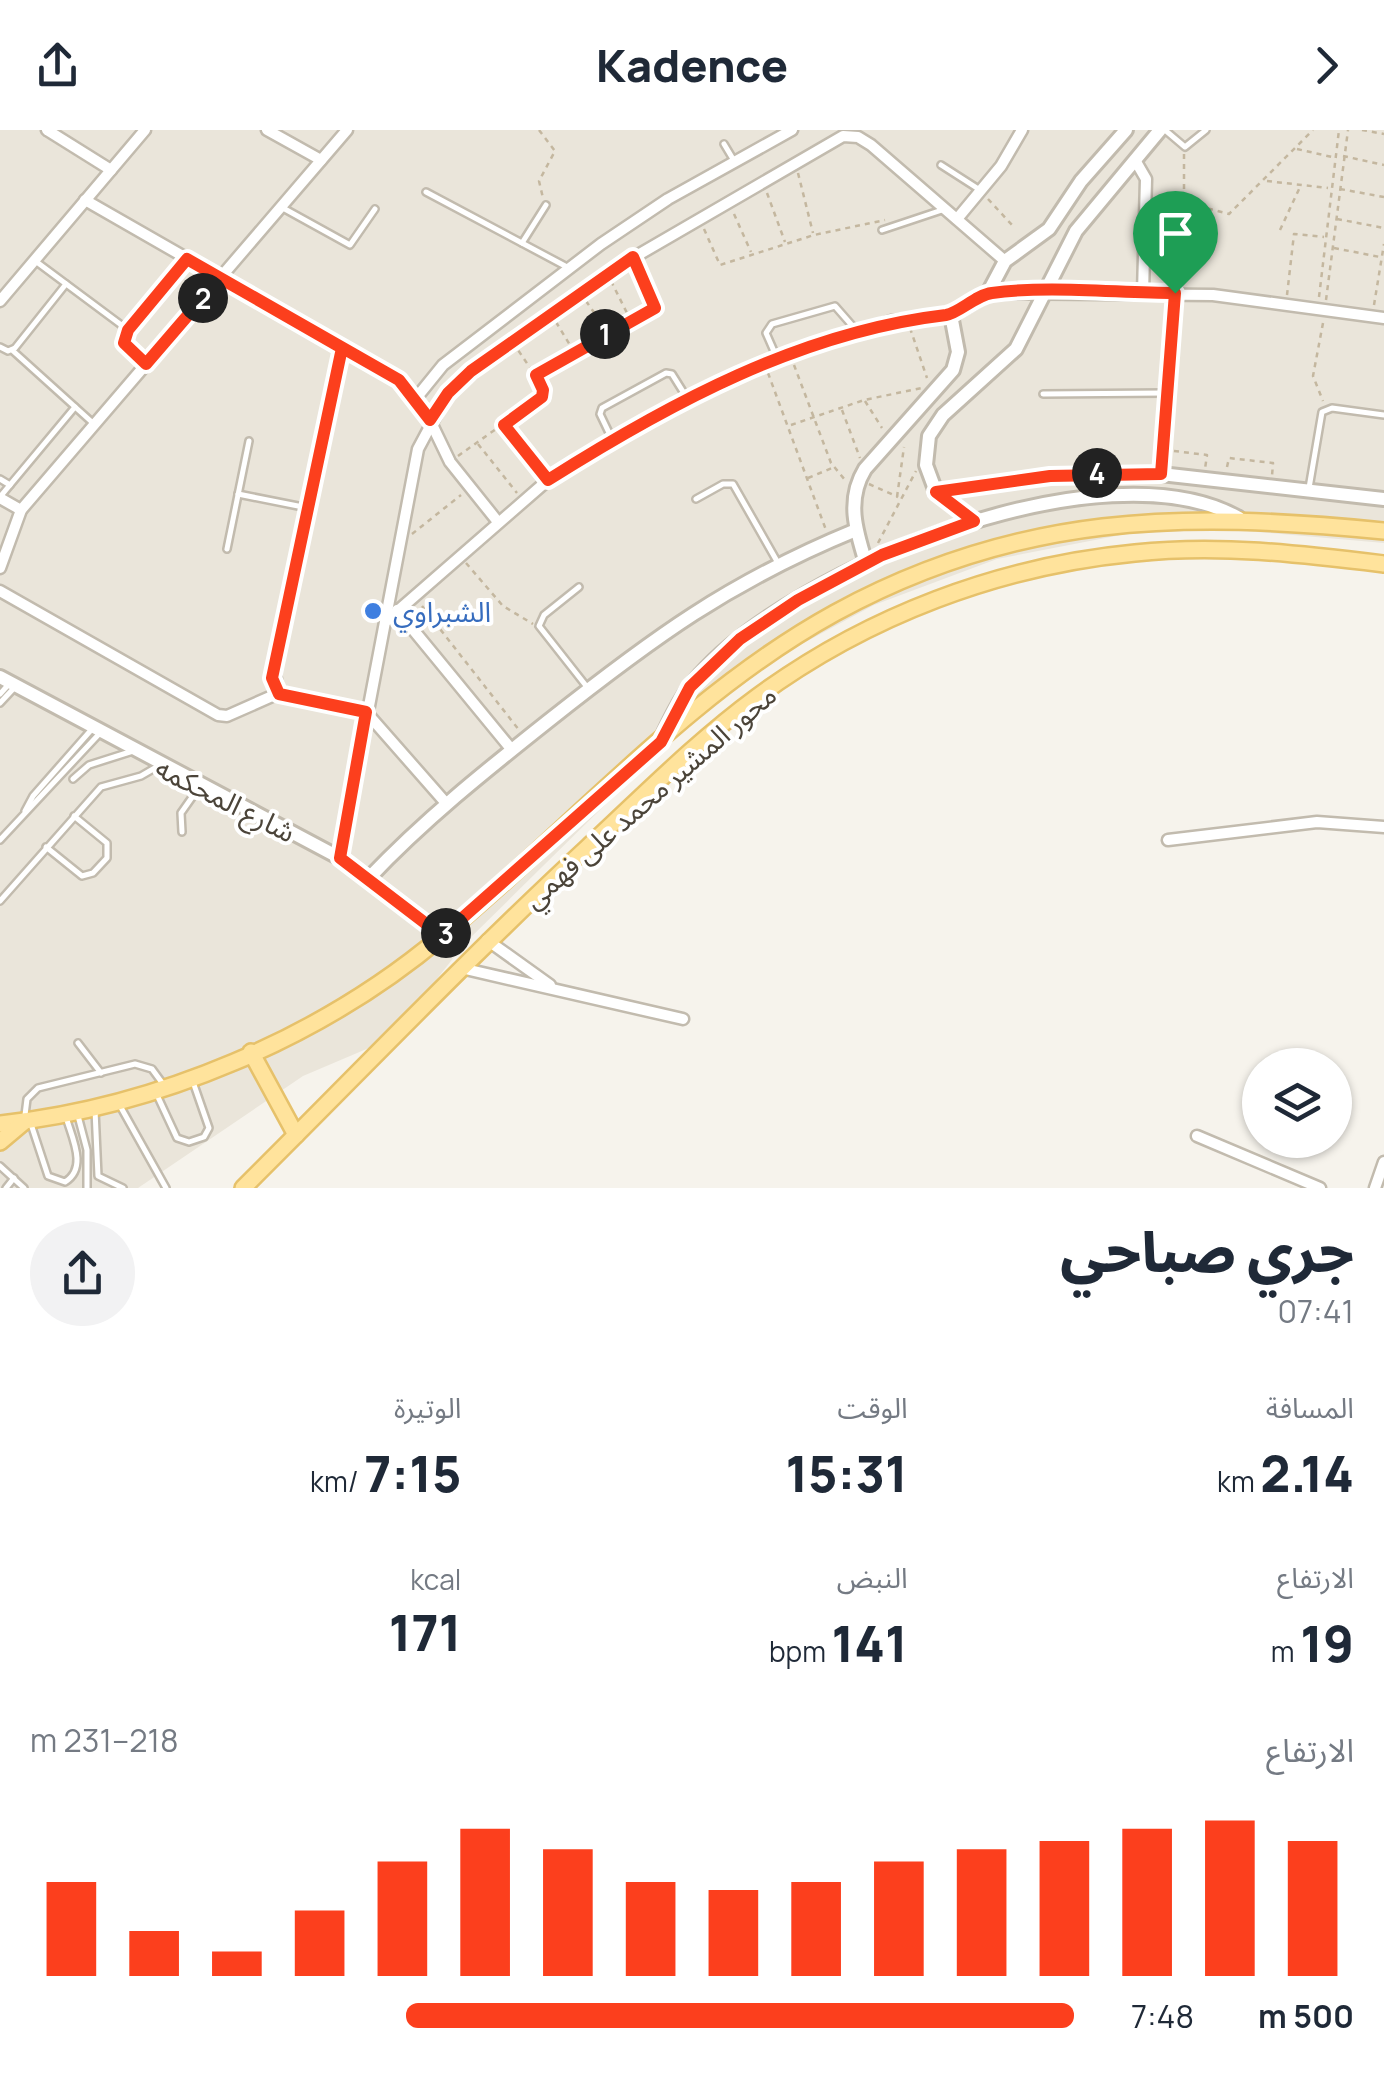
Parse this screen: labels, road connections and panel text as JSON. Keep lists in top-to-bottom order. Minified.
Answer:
{"streets":{"main road":["محور المشير محمد على فهمي"],"street":["شارع المحكمه"]},"crossings":[["محور المشير محمد على فهمي","شارع المحكمه"]],"places":["الشبراوي"],"page":{"header":"Kadence","pins":["2","1","4","3"],"heading":["جري صباحي","07:41"],"stats":[["المسافة","2.14 km"],["الوقت","15:31"],["الوتيرة","7:15 /km"],["الارتفاع","19 m"],["النبض","141 bpm"],["kcal","171"]],"chart":["الارتفاع","218–231 m"],"list":[{"name":"500 m","note":"7:48"}]}}
